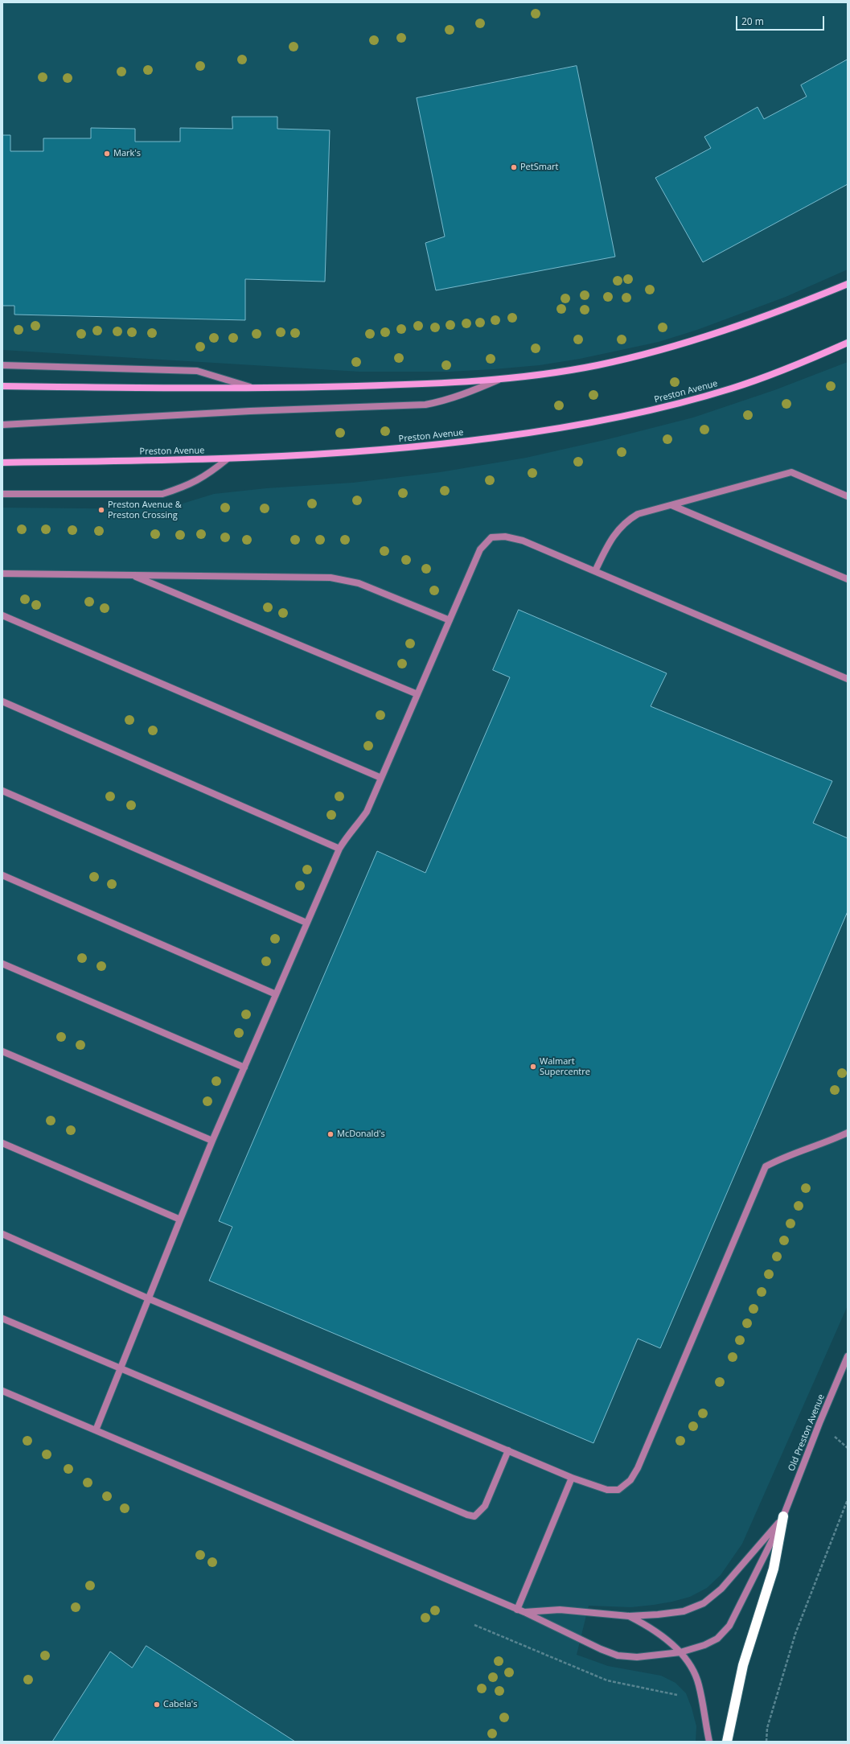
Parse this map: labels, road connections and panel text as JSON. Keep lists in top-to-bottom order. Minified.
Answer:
{"streets":{"main road":["Preston Avenue"],"street":["Old Preston Avenue"]},"places":["Mark's","PetSmart","Preston Avenue & Preston Crossing","Walmart Supercentre","McDonald's","Cabela's"],"scale_bar":"20 m"}
